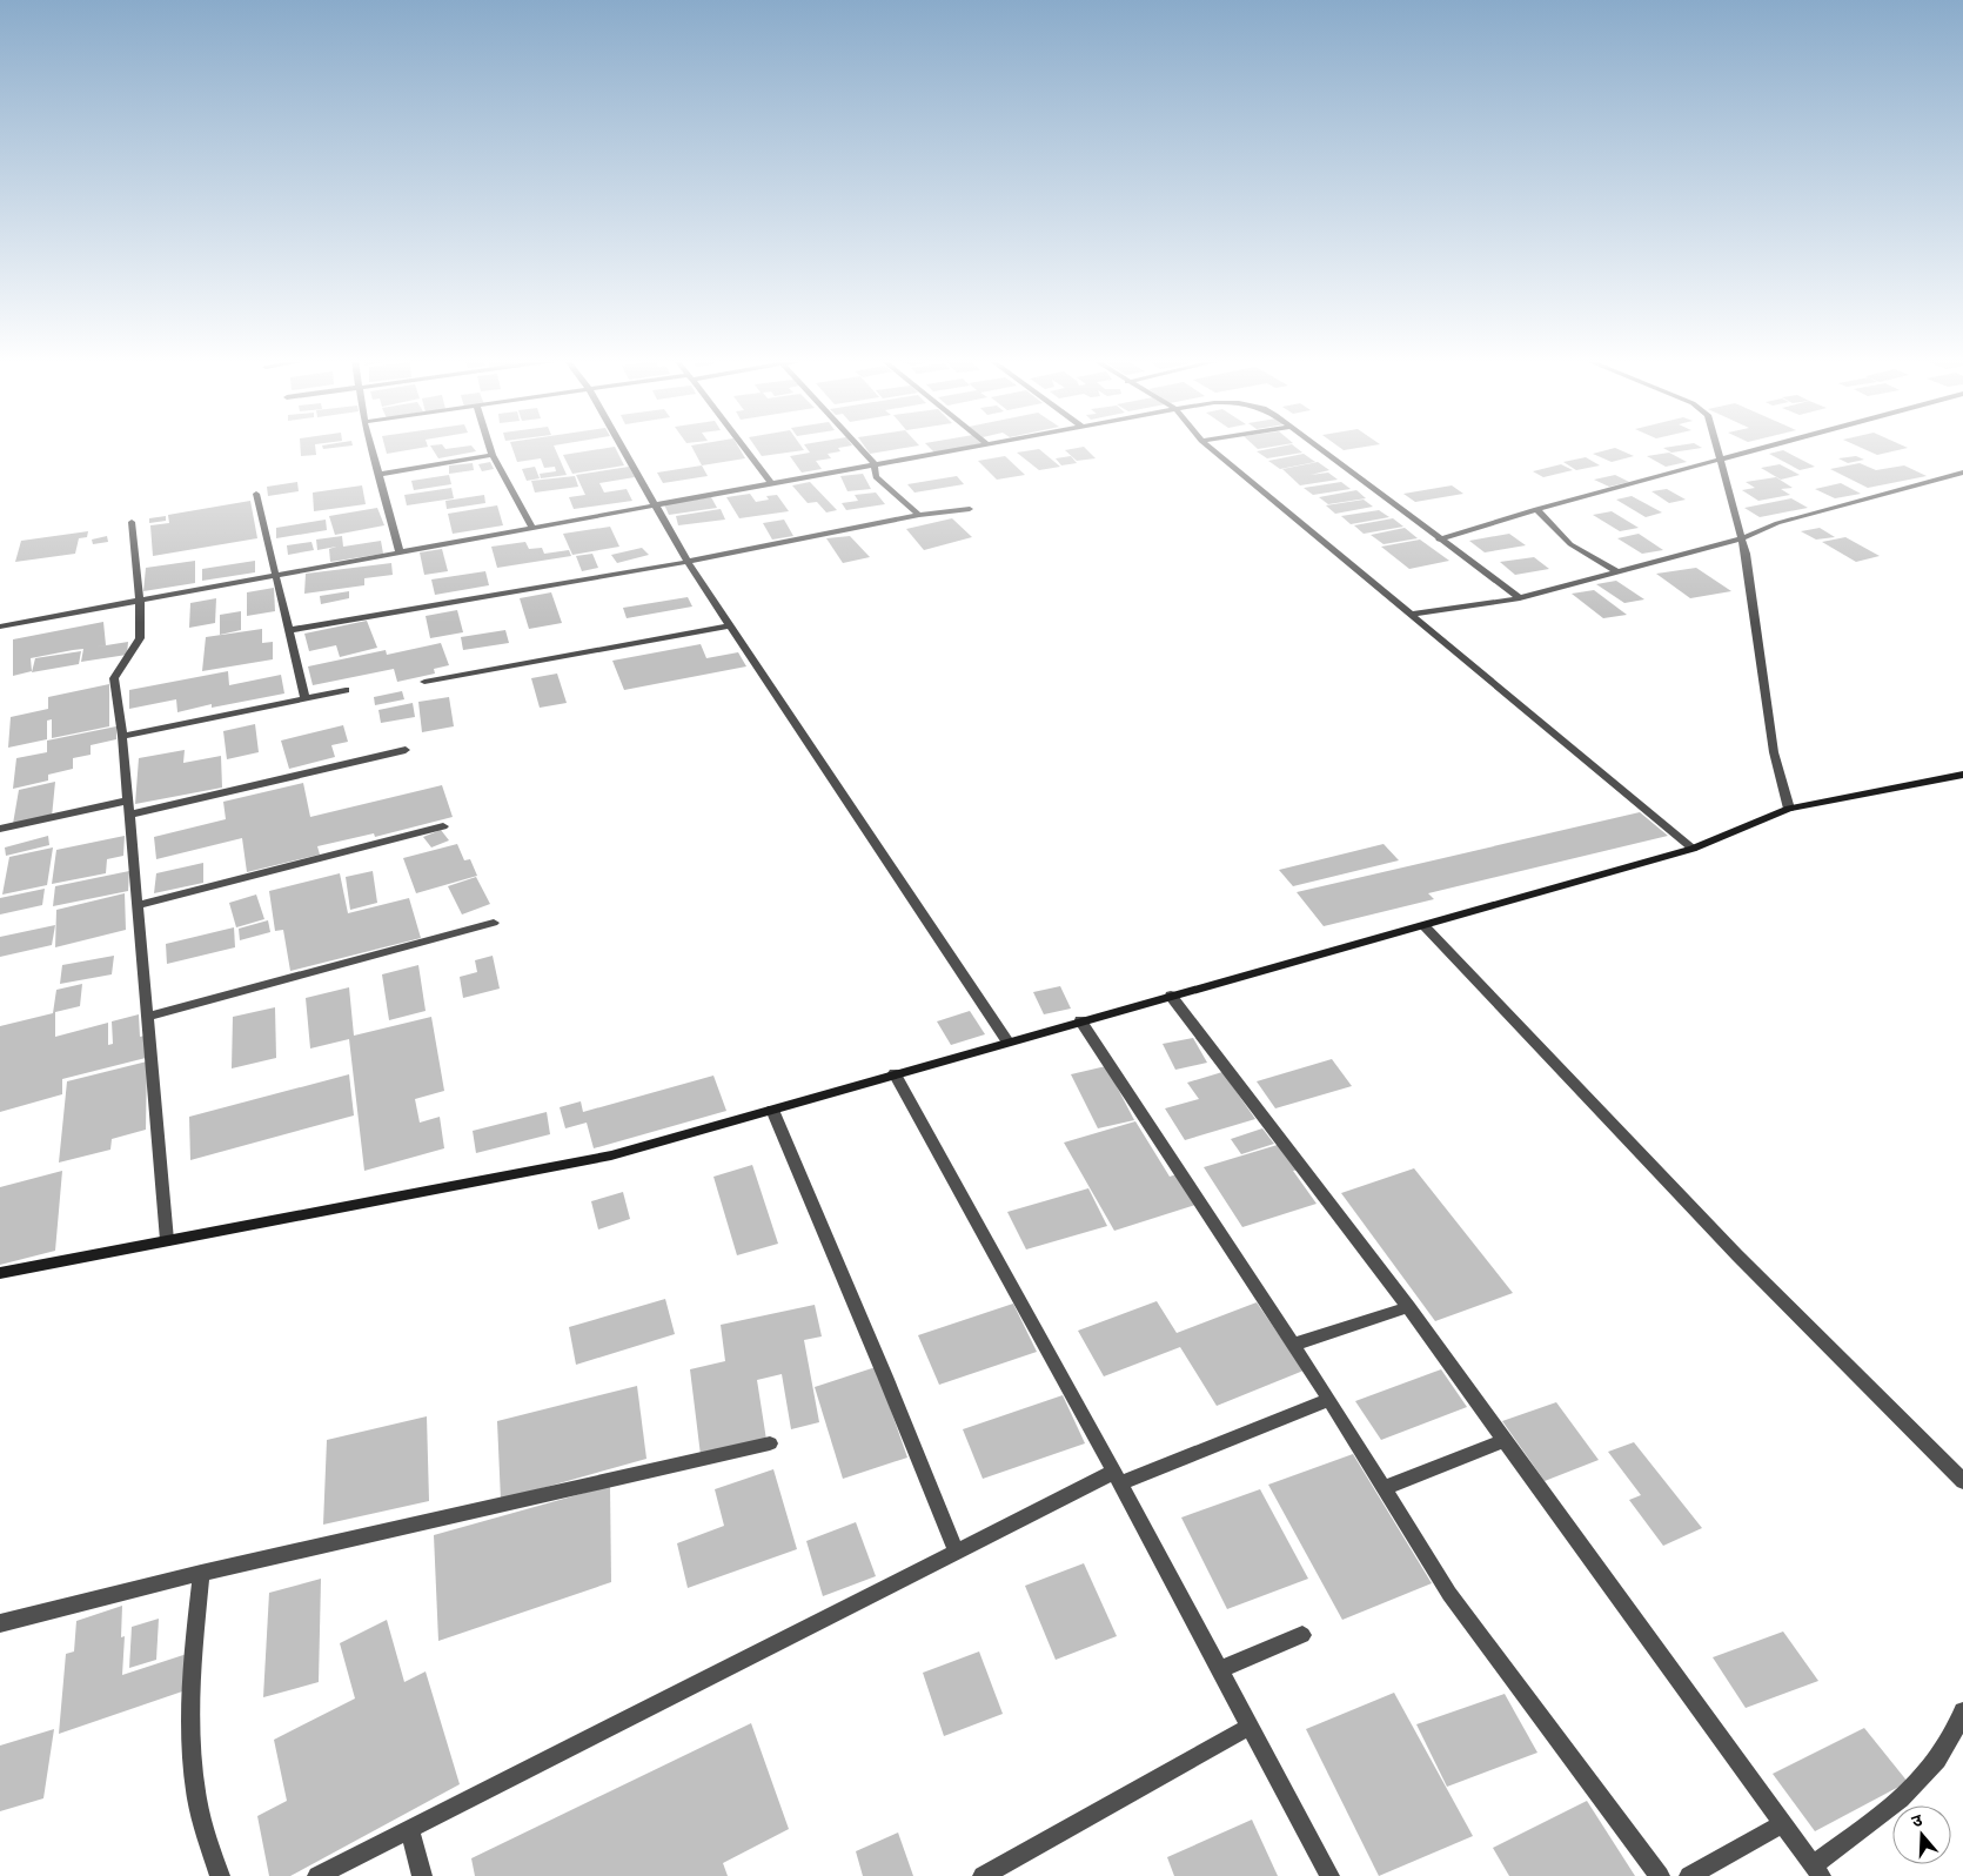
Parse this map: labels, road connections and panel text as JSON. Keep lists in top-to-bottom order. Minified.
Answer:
{"north":"top"}
